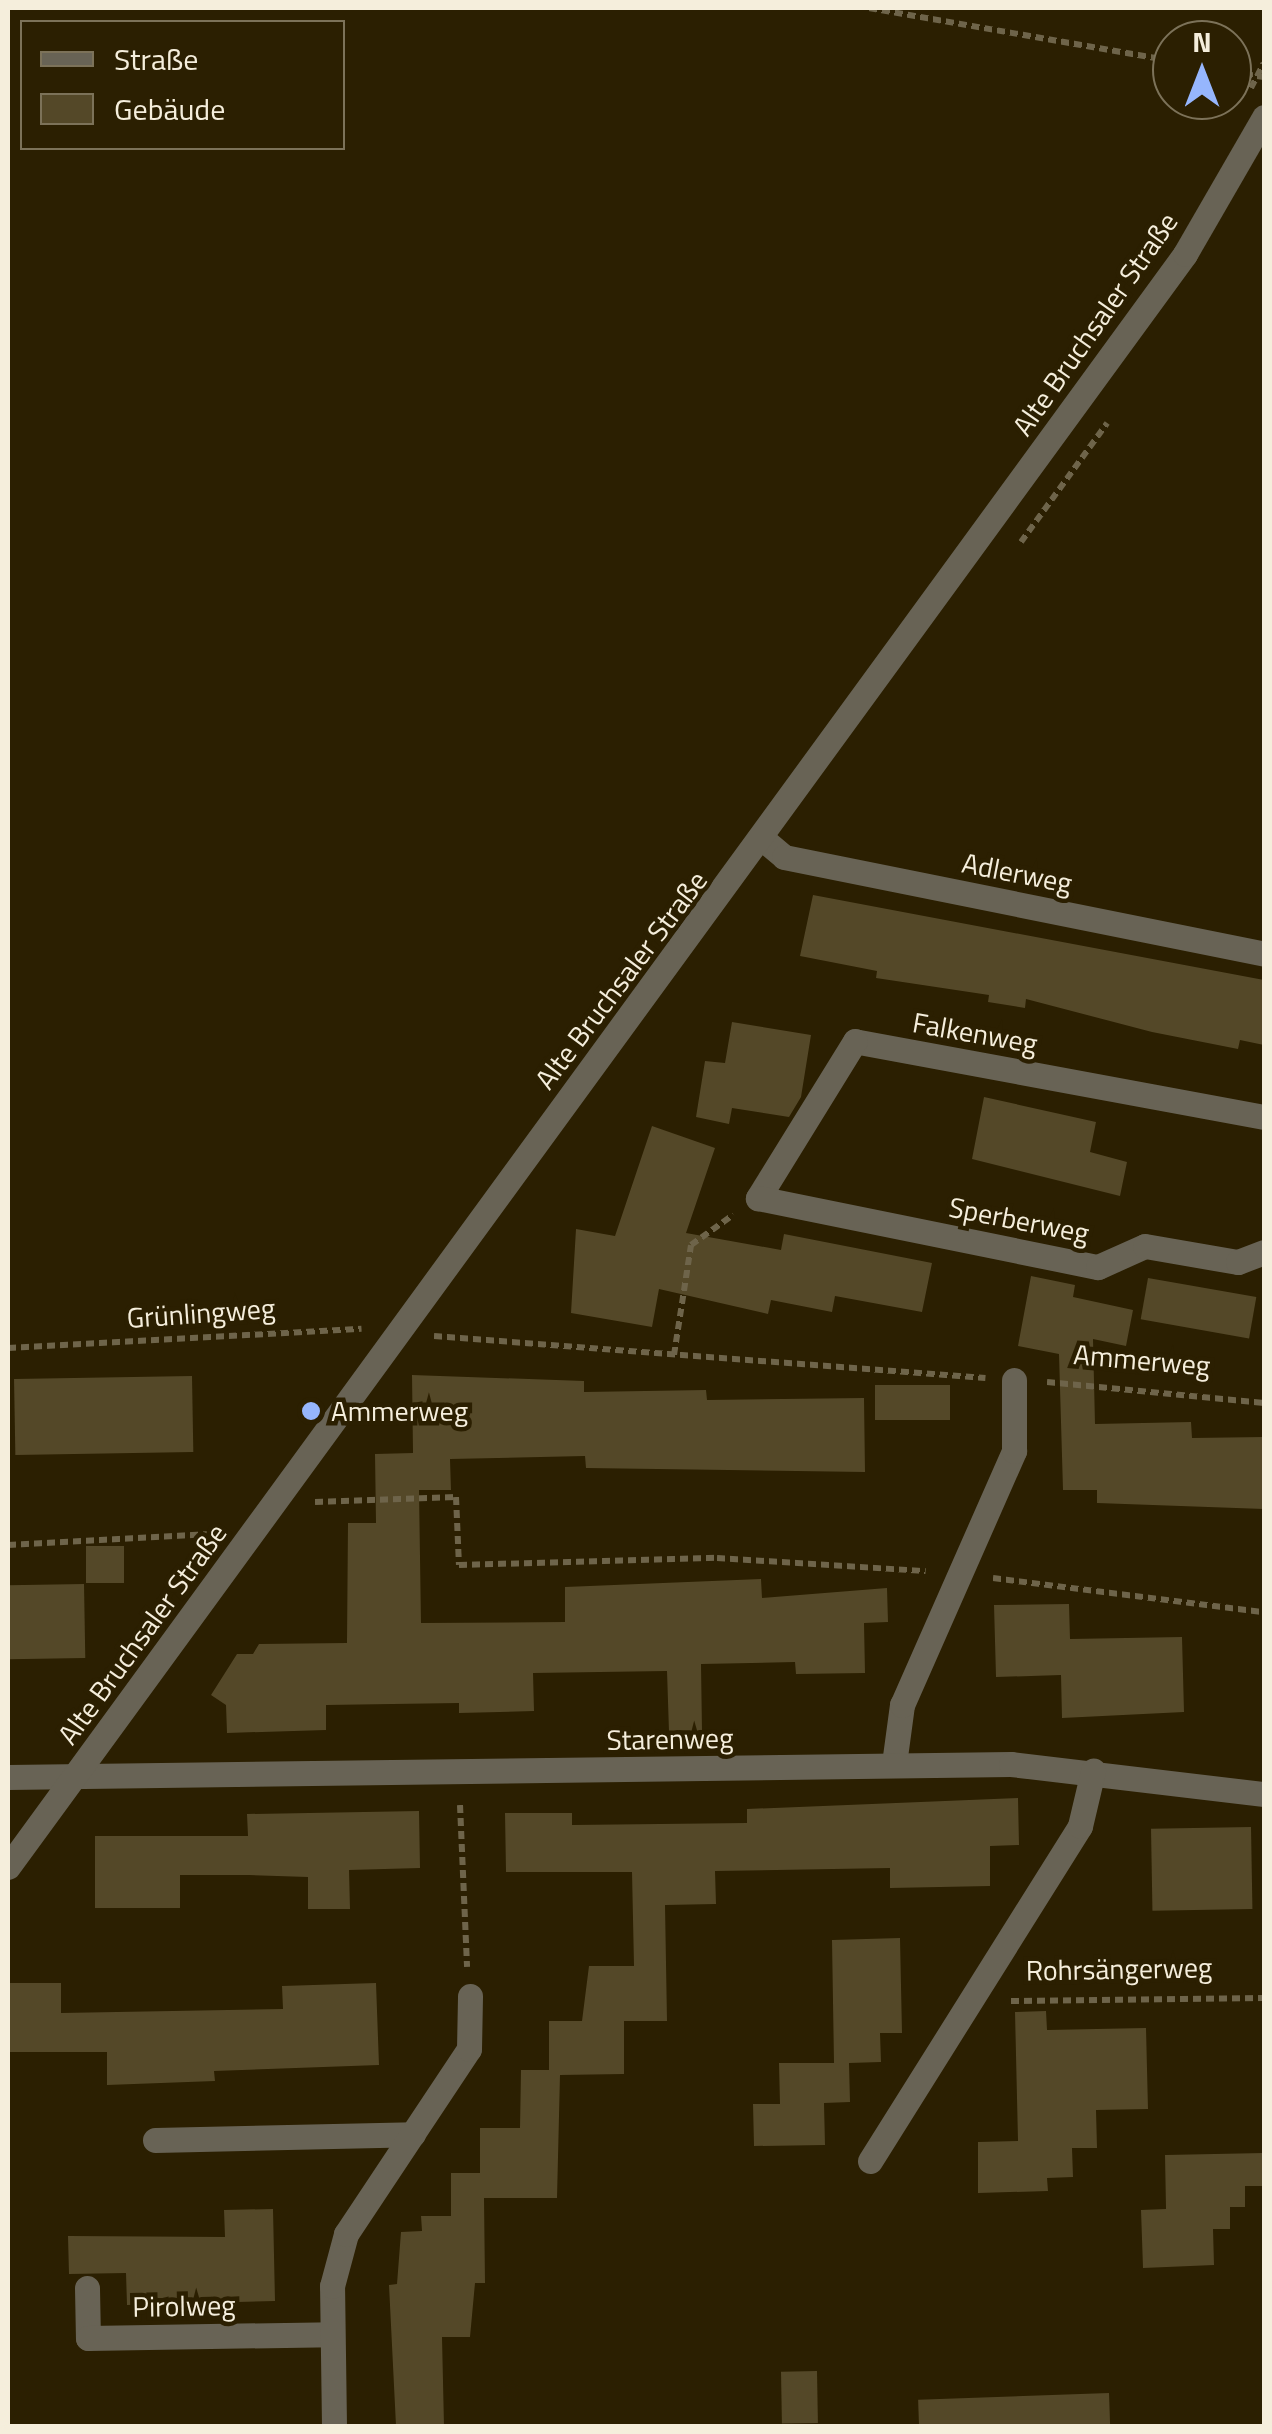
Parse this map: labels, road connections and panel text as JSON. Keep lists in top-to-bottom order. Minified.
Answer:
{"streets":{"street":["Alte Bruchsaler Straße","Adlerweg","Falkenweg","Sperberweg","Starenweg","Rohrsängerweg","Pirolweg"],"path":["Grünlingweg","Ammerweg"]},"crossings":[["Alte Bruchsaler Straße","Adlerweg"],["Alte Bruchsaler Straße","Grünlingweg"],["Alte Bruchsaler Straße","Ammerweg"],["Alte Bruchsaler Straße","Starenweg"],["Falkenweg","Sperberweg"],["Grünlingweg","Ammerweg"],["Starenweg","Rohrsängerweg"]],"places":["Ammerweg"],"legend":["Straße","Gebäude"],"north":"top"}
